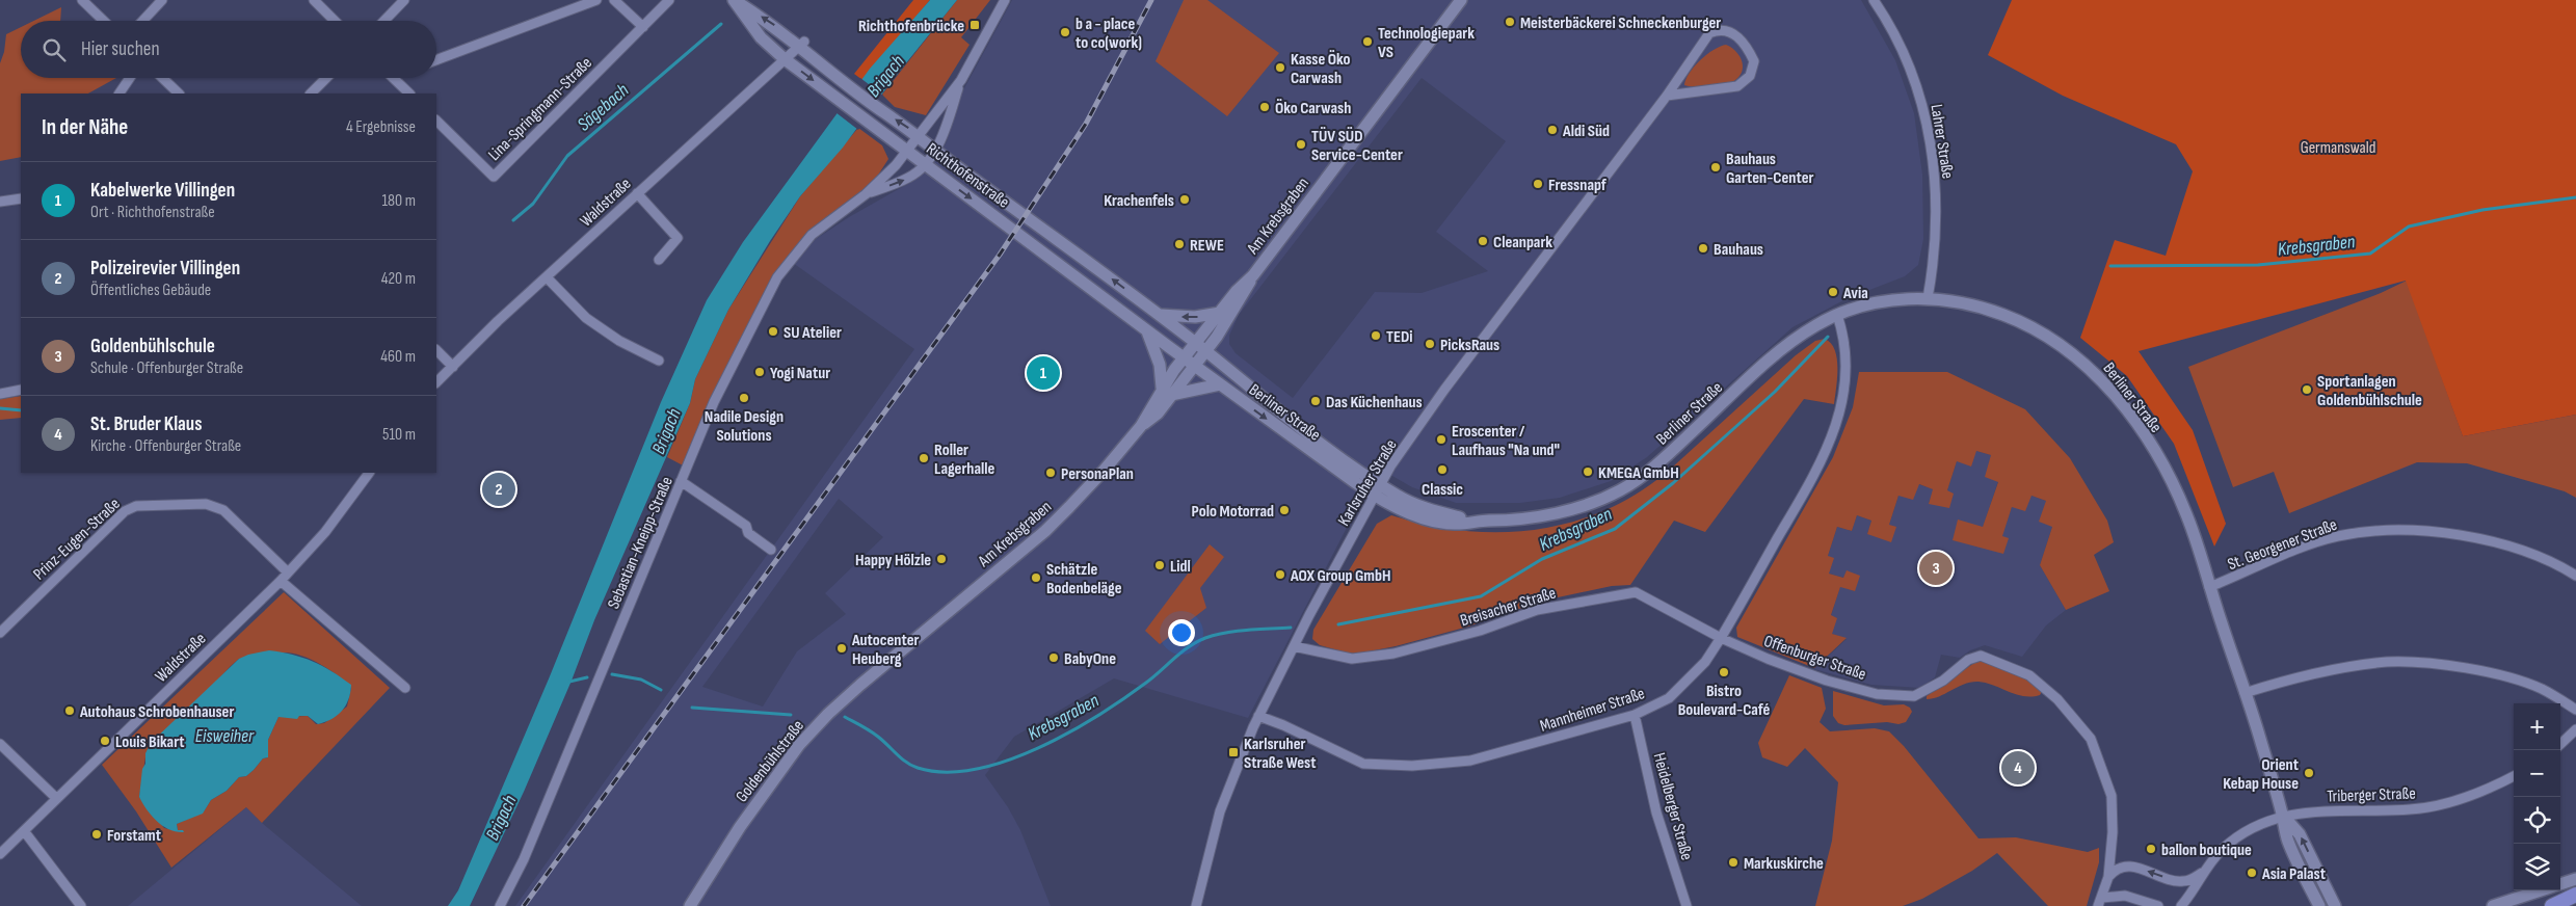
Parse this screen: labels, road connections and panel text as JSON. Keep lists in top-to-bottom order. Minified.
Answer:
{"streets":{"street":["Lina-Springmann-Straße","Lahrer Straße","Richthofenstraße","Waldstraße","Am Krebsgraben","Berliner Straße","Karlsruher Straße","Prinz-Eugen-Straße","Sebastian-Kneipp-Straße","St. Georgener Straße","Breisacher Straße","Offenburger Straße","Mannheimer Straße","Goldenbühlstraße","Triberger Straße","Heidelberger Straße"]},"crossings":[["Lahrer Straße","Berliner Straße"],["Richthofenstraße","Waldstraße"],["Richthofenstraße","Am Krebsgraben"],["Richthofenstraße","Berliner Straße"],["Richthofenstraße","Sebastian-Kneipp-Straße"],["Waldstraße","Prinz-Eugen-Straße"],["Am Krebsgraben","Berliner Straße"],["Am Krebsgraben","Goldenbühlstraße"],["Berliner Straße","Karlsruher Straße"],["Berliner Straße","St. Georgener Straße"],["Berliner Straße","Mannheimer Straße"],["Berliner Straße","Triberger Straße"],["Karlsruher Straße","Breisacher Straße"],["Karlsruher Straße","Mannheimer Straße"],["Breisacher Straße","Offenburger Straße"],["Breisacher Straße","Mannheimer Straße"],["Offenburger Straße","Mannheimer Straße"],["Mannheimer Straße","Heidelberger Straße"]],"water":["Brigach","Sägebach","Krebsgraben","Eisweiher"],"parks":["Germanswald"],"places":{"other":["Meisterbäckerei Schneckenburger","b a - place to co(work)","Technologiepark VS","Kasse Öko Carwash","Öko Carwash","Aldi Süd","TÜV SÜD Service-Center","Bauhaus Garten-Center","Fressnapf","Krachenfels","Cleanpark","REWE","Bauhaus","Avia","SU Atelier","TEDi","PicksRaus","Yogi Natur","Sportanlagen Goldenbühlschule","Nadile Design Solutions","Das Küchenhaus","Eroscenter / Laufhaus \"Na und\"","Roller Lagerhalle","Classic","KMEGA GmbH","PersonaPlan","Polo Motorrad","Happy Hölzle","Lidl","AOX Group GmbH","Schätzle Bodenbeläge","Autocenter Heuberg","BabyOne","Bistro Boulevard-Café","Autohaus Schrobenhauser","Louis Bikart","Orient Kebap House","Forstamt","ballon boutique","Markuskirche","Asia Palast"],"transit":["Richthofenbrücke","Karlsruher Straße West"]},"page":{"search":"Hier suchen","heading":["In der Nähe","4 Ergebnisse"],"list":[{"mark":"1","name":"Kabelwerke Villingen","note":"Ort · Richthofenstraße","value":"180 m"},{"mark":"2","name":"Polizeirevier Villingen","note":"Öffentliches Gebäude","value":"420 m"},{"mark":"3","name":"Goldenbühlschule","note":"Schule · Offenburger Straße","value":"460 m"},{"mark":"4","name":"St. Bruder Klaus","note":"Kirche · Offenburger Straße","value":"510 m"}],"pins":["1","2","3","4"],"map_buttons":["+","−"]}}
